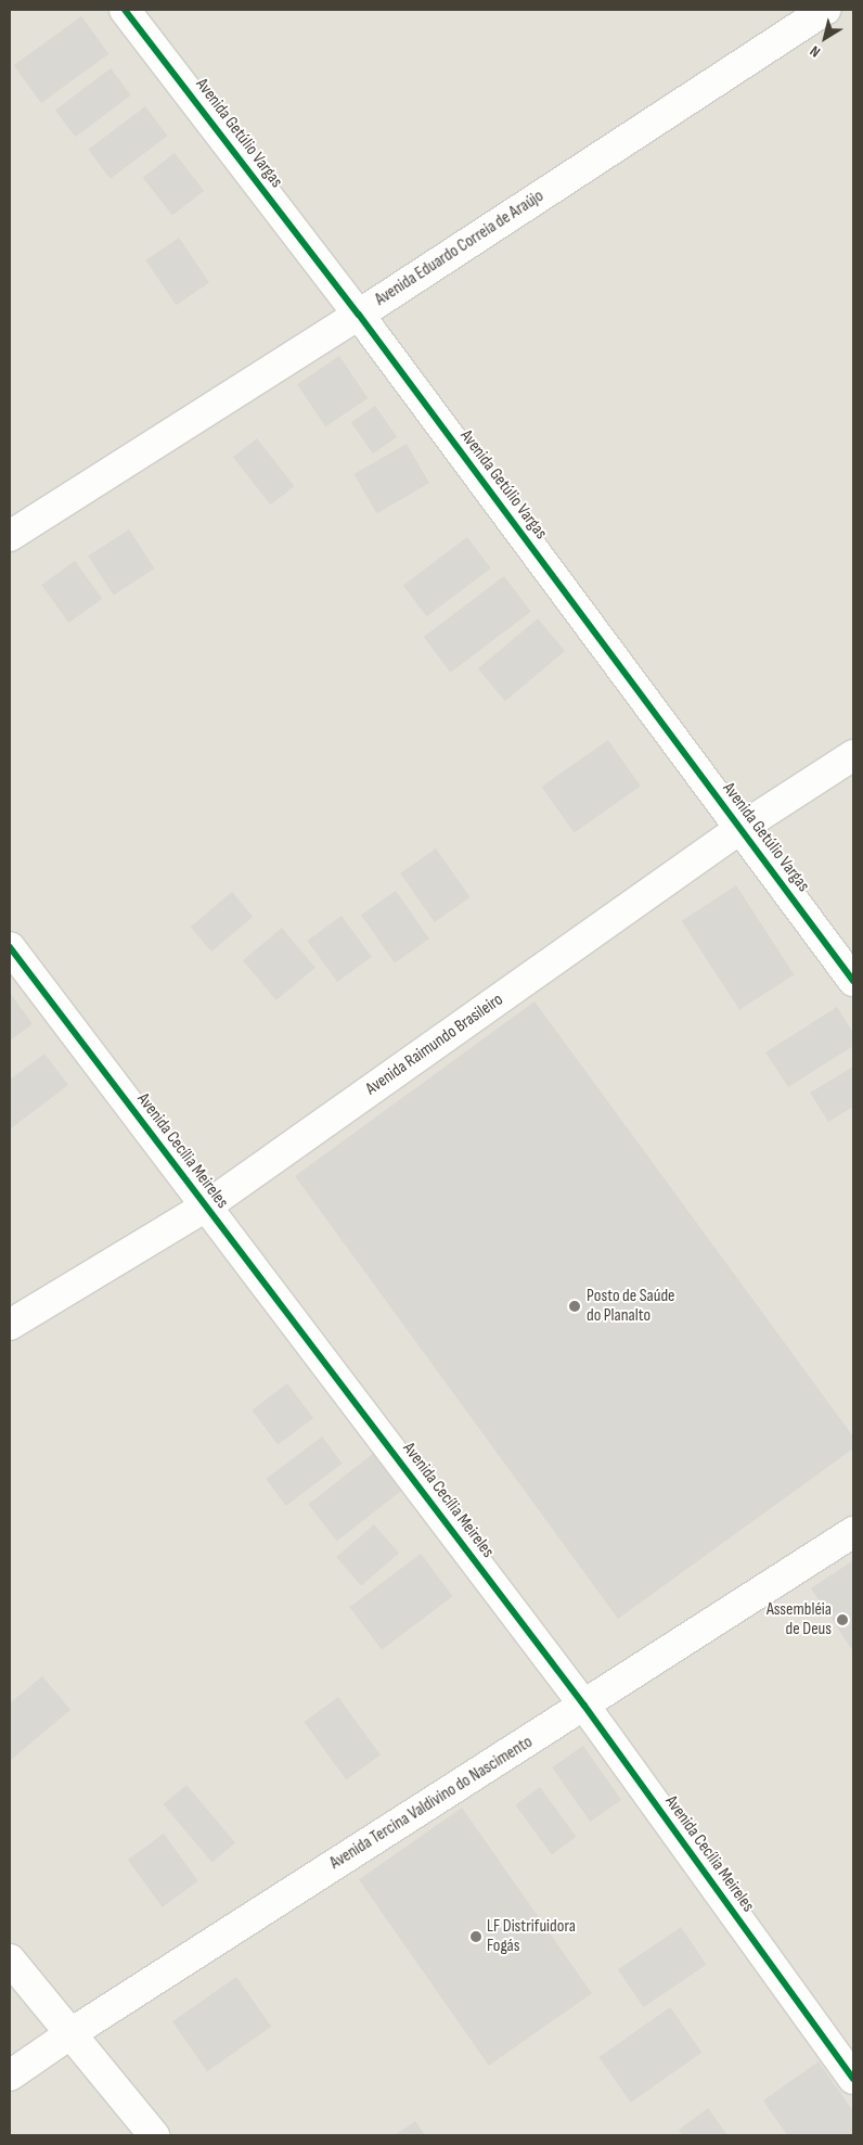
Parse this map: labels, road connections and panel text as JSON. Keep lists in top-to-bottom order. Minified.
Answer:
{"streets":{"street":["Avenida Getúlio Vargas","Avenida Eduardo Correia de Araújo","Avenida Raimundo Brasileiro","Avenida Cecília Meireles","Avenida Tercina Valdivino do Nascimento"]},"crossings":[["Avenida Getúlio Vargas","Avenida Eduardo Correia de Araújo"],["Avenida Getúlio Vargas","Avenida Raimundo Brasileiro"],["Avenida Raimundo Brasileiro","Avenida Cecília Meireles"],["Avenida Cecília Meireles","Avenida Tercina Valdivino do Nascimento"]],"places":["Posto de Saúde do Planalto","Assembléia de Deus","LF Distrifuidora Fogás"],"north":"bottom left"}
